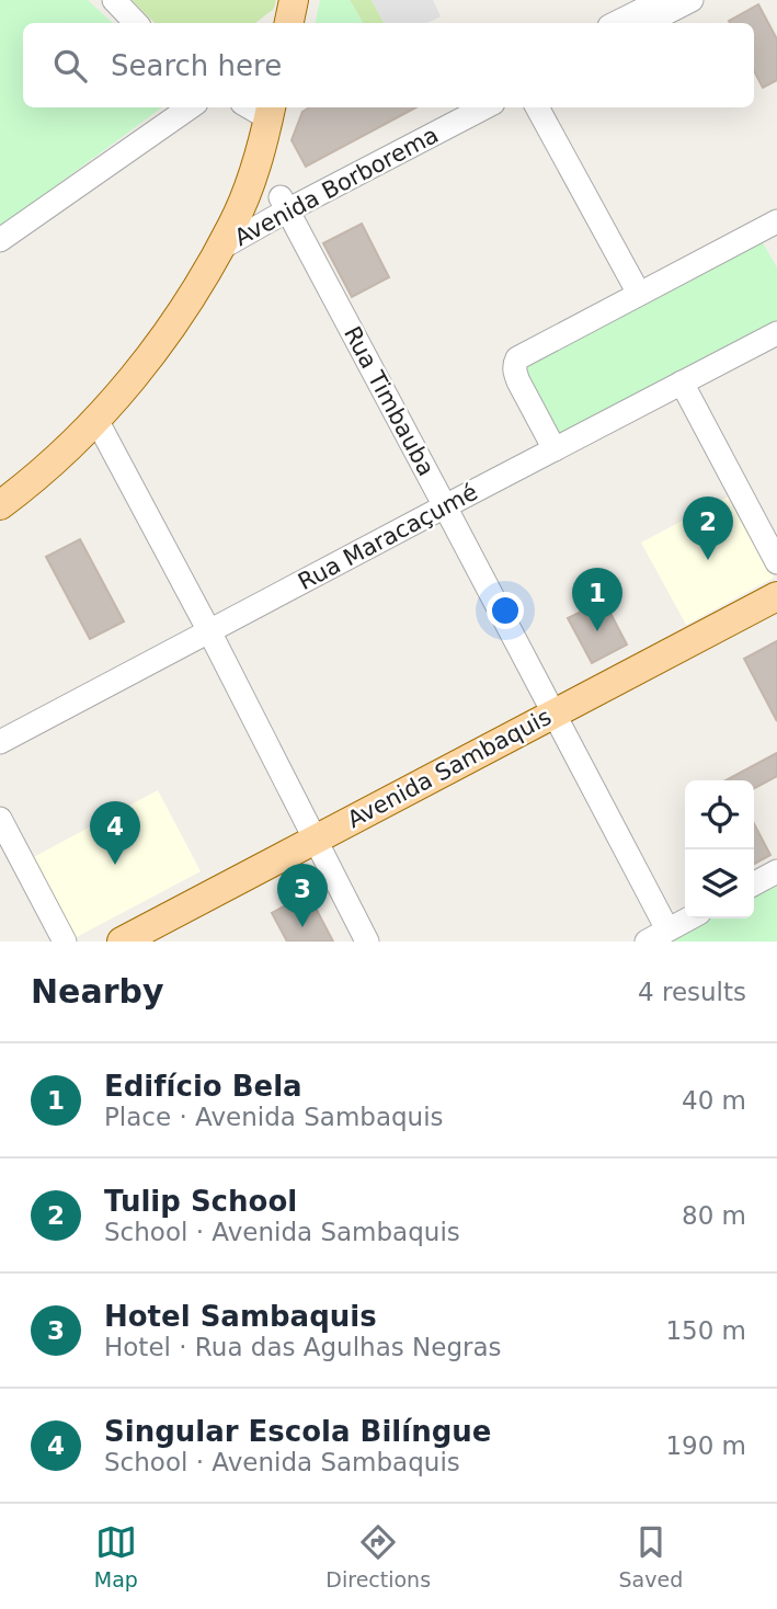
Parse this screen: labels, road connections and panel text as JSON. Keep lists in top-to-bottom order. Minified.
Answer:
{"streets":{"main road":["Avenida Sambaquis"],"street":["Avenida Borborema","Rua Timbauba","Rua Maracaçumé"]},"crossings":[["Avenida Borborema","Rua Timbauba"],["Rua Timbauba","Rua Maracaçumé"],["Rua Timbauba","Avenida Sambaquis"]],"page":{"search":"Search here","pins":["2","1","4","3"],"heading":["Nearby","4 results"],"list":[{"mark":"1","name":"Edifício Bela","note":"Place · Avenida Sambaquis","value":"40 m"},{"mark":"2","name":"Tulip School","note":"School · Avenida Sambaquis","value":"80 m"},{"mark":"3","name":"Hotel Sambaquis","note":"Hotel · Rua das Agulhas Negras","value":"150 m"},{"mark":"4","name":"Singular Escola Bilíngue","note":"School · Avenida Sambaquis","value":"190 m"}],"nav":["Map","Directions","Saved"]}}
